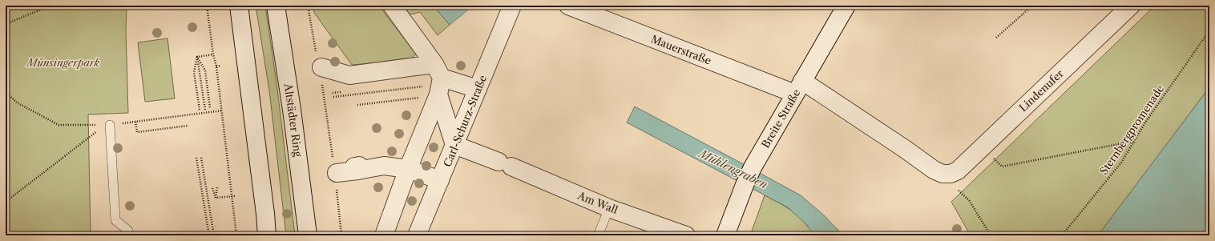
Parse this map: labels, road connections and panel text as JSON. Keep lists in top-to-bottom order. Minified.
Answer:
{"streets":{"street":["Mauerstraße","Lindenufer","Breite Straße","Altstädter Ring","Carl-Schurz-Straße","Am Wall"],"path":["Sternbergpromenade"]},"crossings":[["Mauerstraße","Lindenufer"],["Mauerstraße","Breite Straße"],["Carl-Schurz-Straße","Am Wall"]],"water":["Mühlengraben"],"parks":["Münsingerpark"]}
